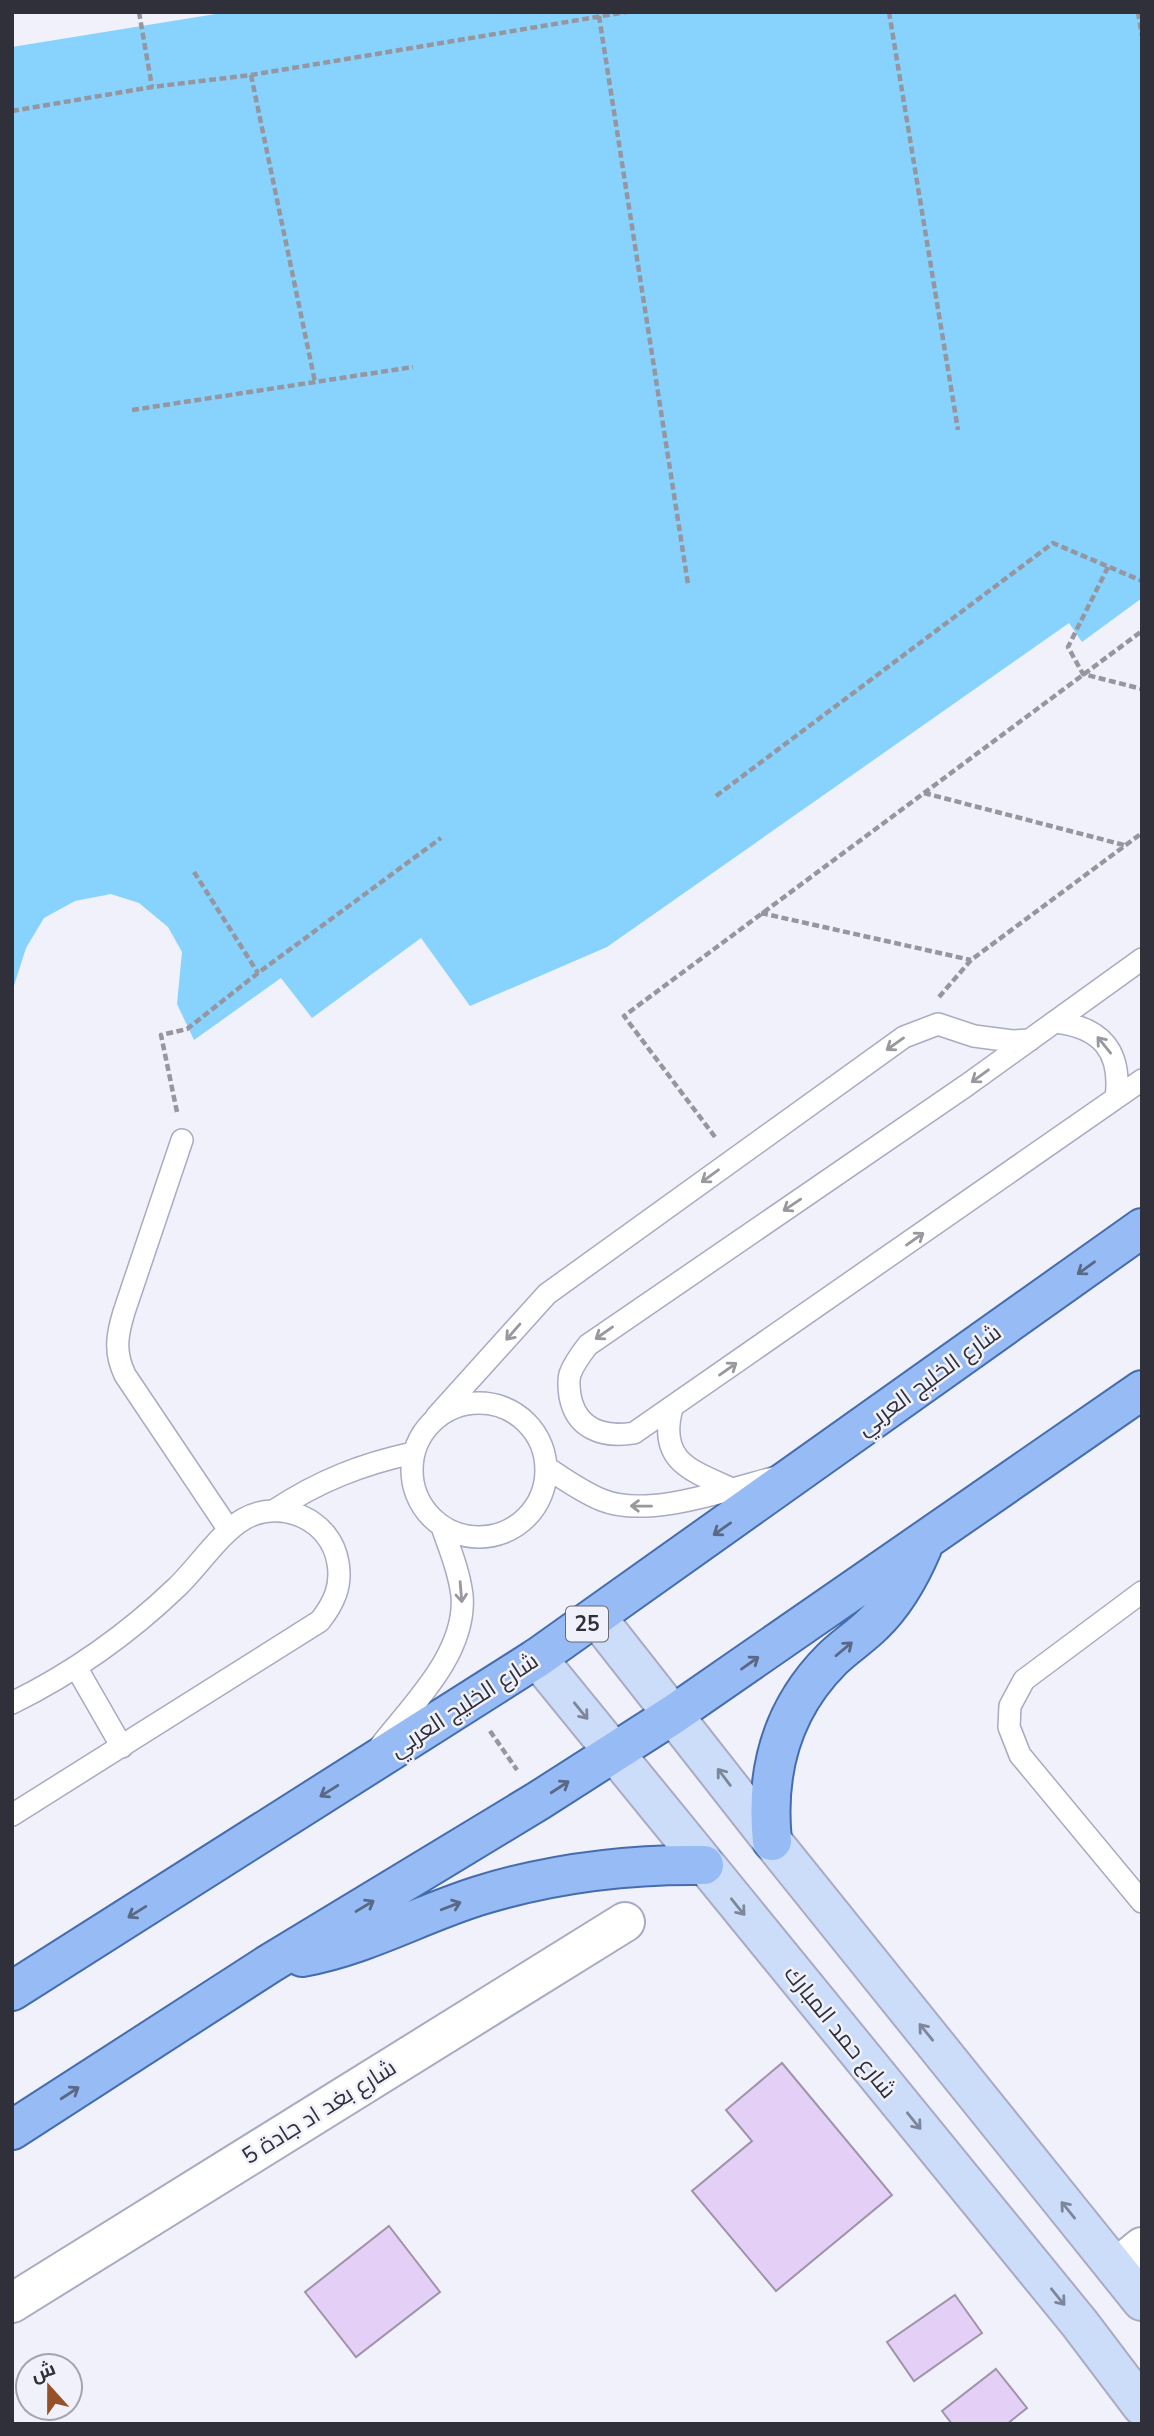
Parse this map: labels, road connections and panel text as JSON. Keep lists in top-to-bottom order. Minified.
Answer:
{"streets":{"main road":["شارع الخليج العربي","25","شارع حمد المبارك"],"street":["شارع بغد اد جادة 5"]},"crossings":[["شارع الخليج العربي","شارع حمد المبارك"]],"north":"top"}
